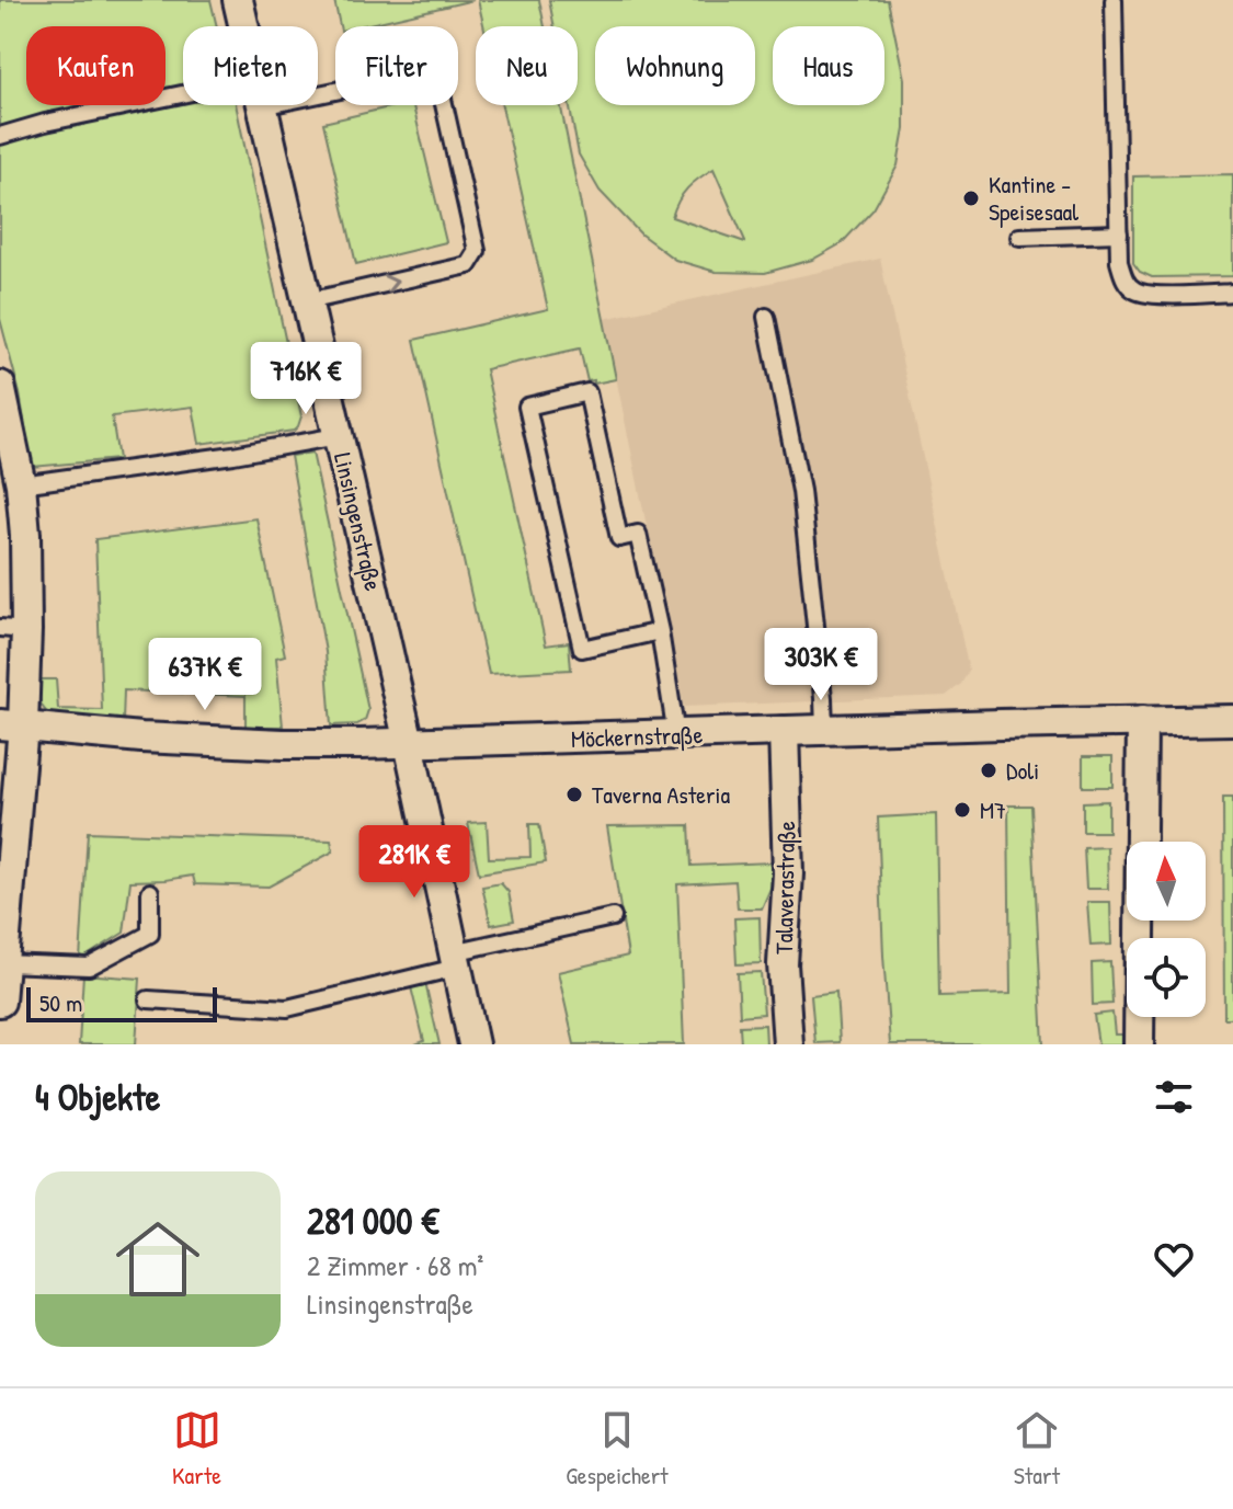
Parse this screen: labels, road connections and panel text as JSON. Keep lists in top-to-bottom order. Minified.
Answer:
{"streets":{"street":["Linsingenstraße","Möckernstraße","Talaverastraße"]},"crossings":[["Linsingenstraße","Möckernstraße"],["Möckernstraße","Talaverastraße"]],"places":["Kantine - Speisesaal","Doli","Taverna Asteria","M7"],"scale_bar":"50 m","north":"top","page":{"chip":["Kaufen","Mieten","Filter","Neu","Wohnung","Haus"],"price":["716K €","303K €","637K €","281K €"],"scale":"50 m","heading":"4 Objekte","list":[{"name":"281 000 €","note":"2 Zimmer · 68 m² · Linsingenstraße"}],"tabs":["Karte","Gespeichert","Start"]}}
